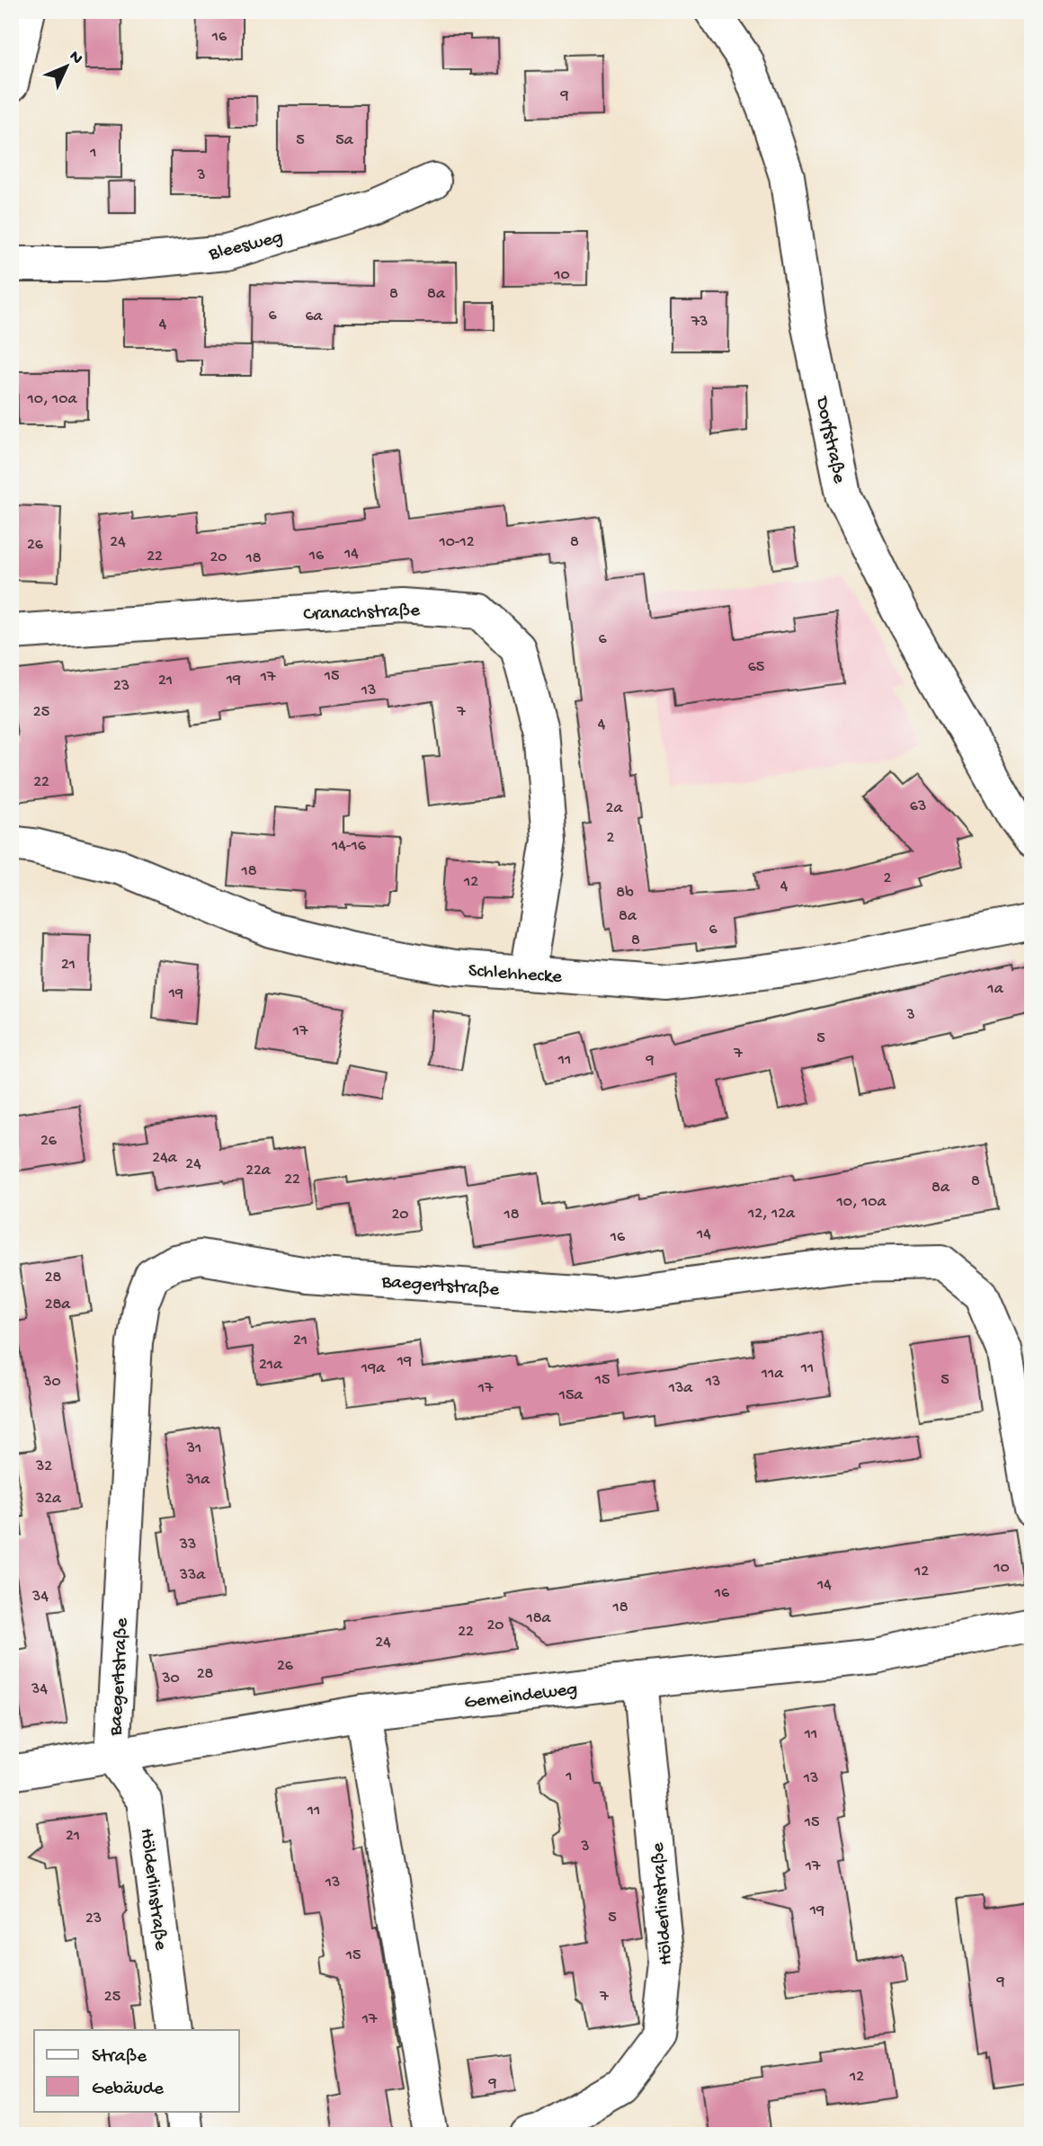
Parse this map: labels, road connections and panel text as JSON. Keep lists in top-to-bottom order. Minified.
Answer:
{"streets":{"street":["Bleesweg","Dorfstraße","Cranachstraße","Schlehhecke","Baegertstraße","Gemeindeweg","Hölderlinstraße"]},"crossings":[["Cranachstraße","Schlehhecke"],["Baegertstraße","Gemeindeweg"],["Baegertstraße","Hölderlinstraße"],["Gemeindeweg","Hölderlinstraße"]],"house_numbers":["16","9","5","5a","1","3","10","8","8a","6","6a","73","4","10, 10a","24","10-12","8","26","14","16","22","20","18","6","65","15","17","19","21","23","13","25","7","4","22","63","2a","2","14-16","18","2","12","4","8b","8a","6","8","21","1a","19","3","17","5","7","11","9","26","24a","24","22a","22","8","8a","10, 10a","12, 12a","20","18","14","16","28","28a","21","19","21a","19a","11","11a","15","5","30","13","17","13a","15a","31","32","31a","32a","33","10","12","33a","14","16","34","18","18a","20","22","24","26","28","30","34","11","1","13","11","15","21","3","17","13","19","5","23","15","9","25","7","17","12","9"],"legend":["Straße","Gebäude"],"north":"top right"}
